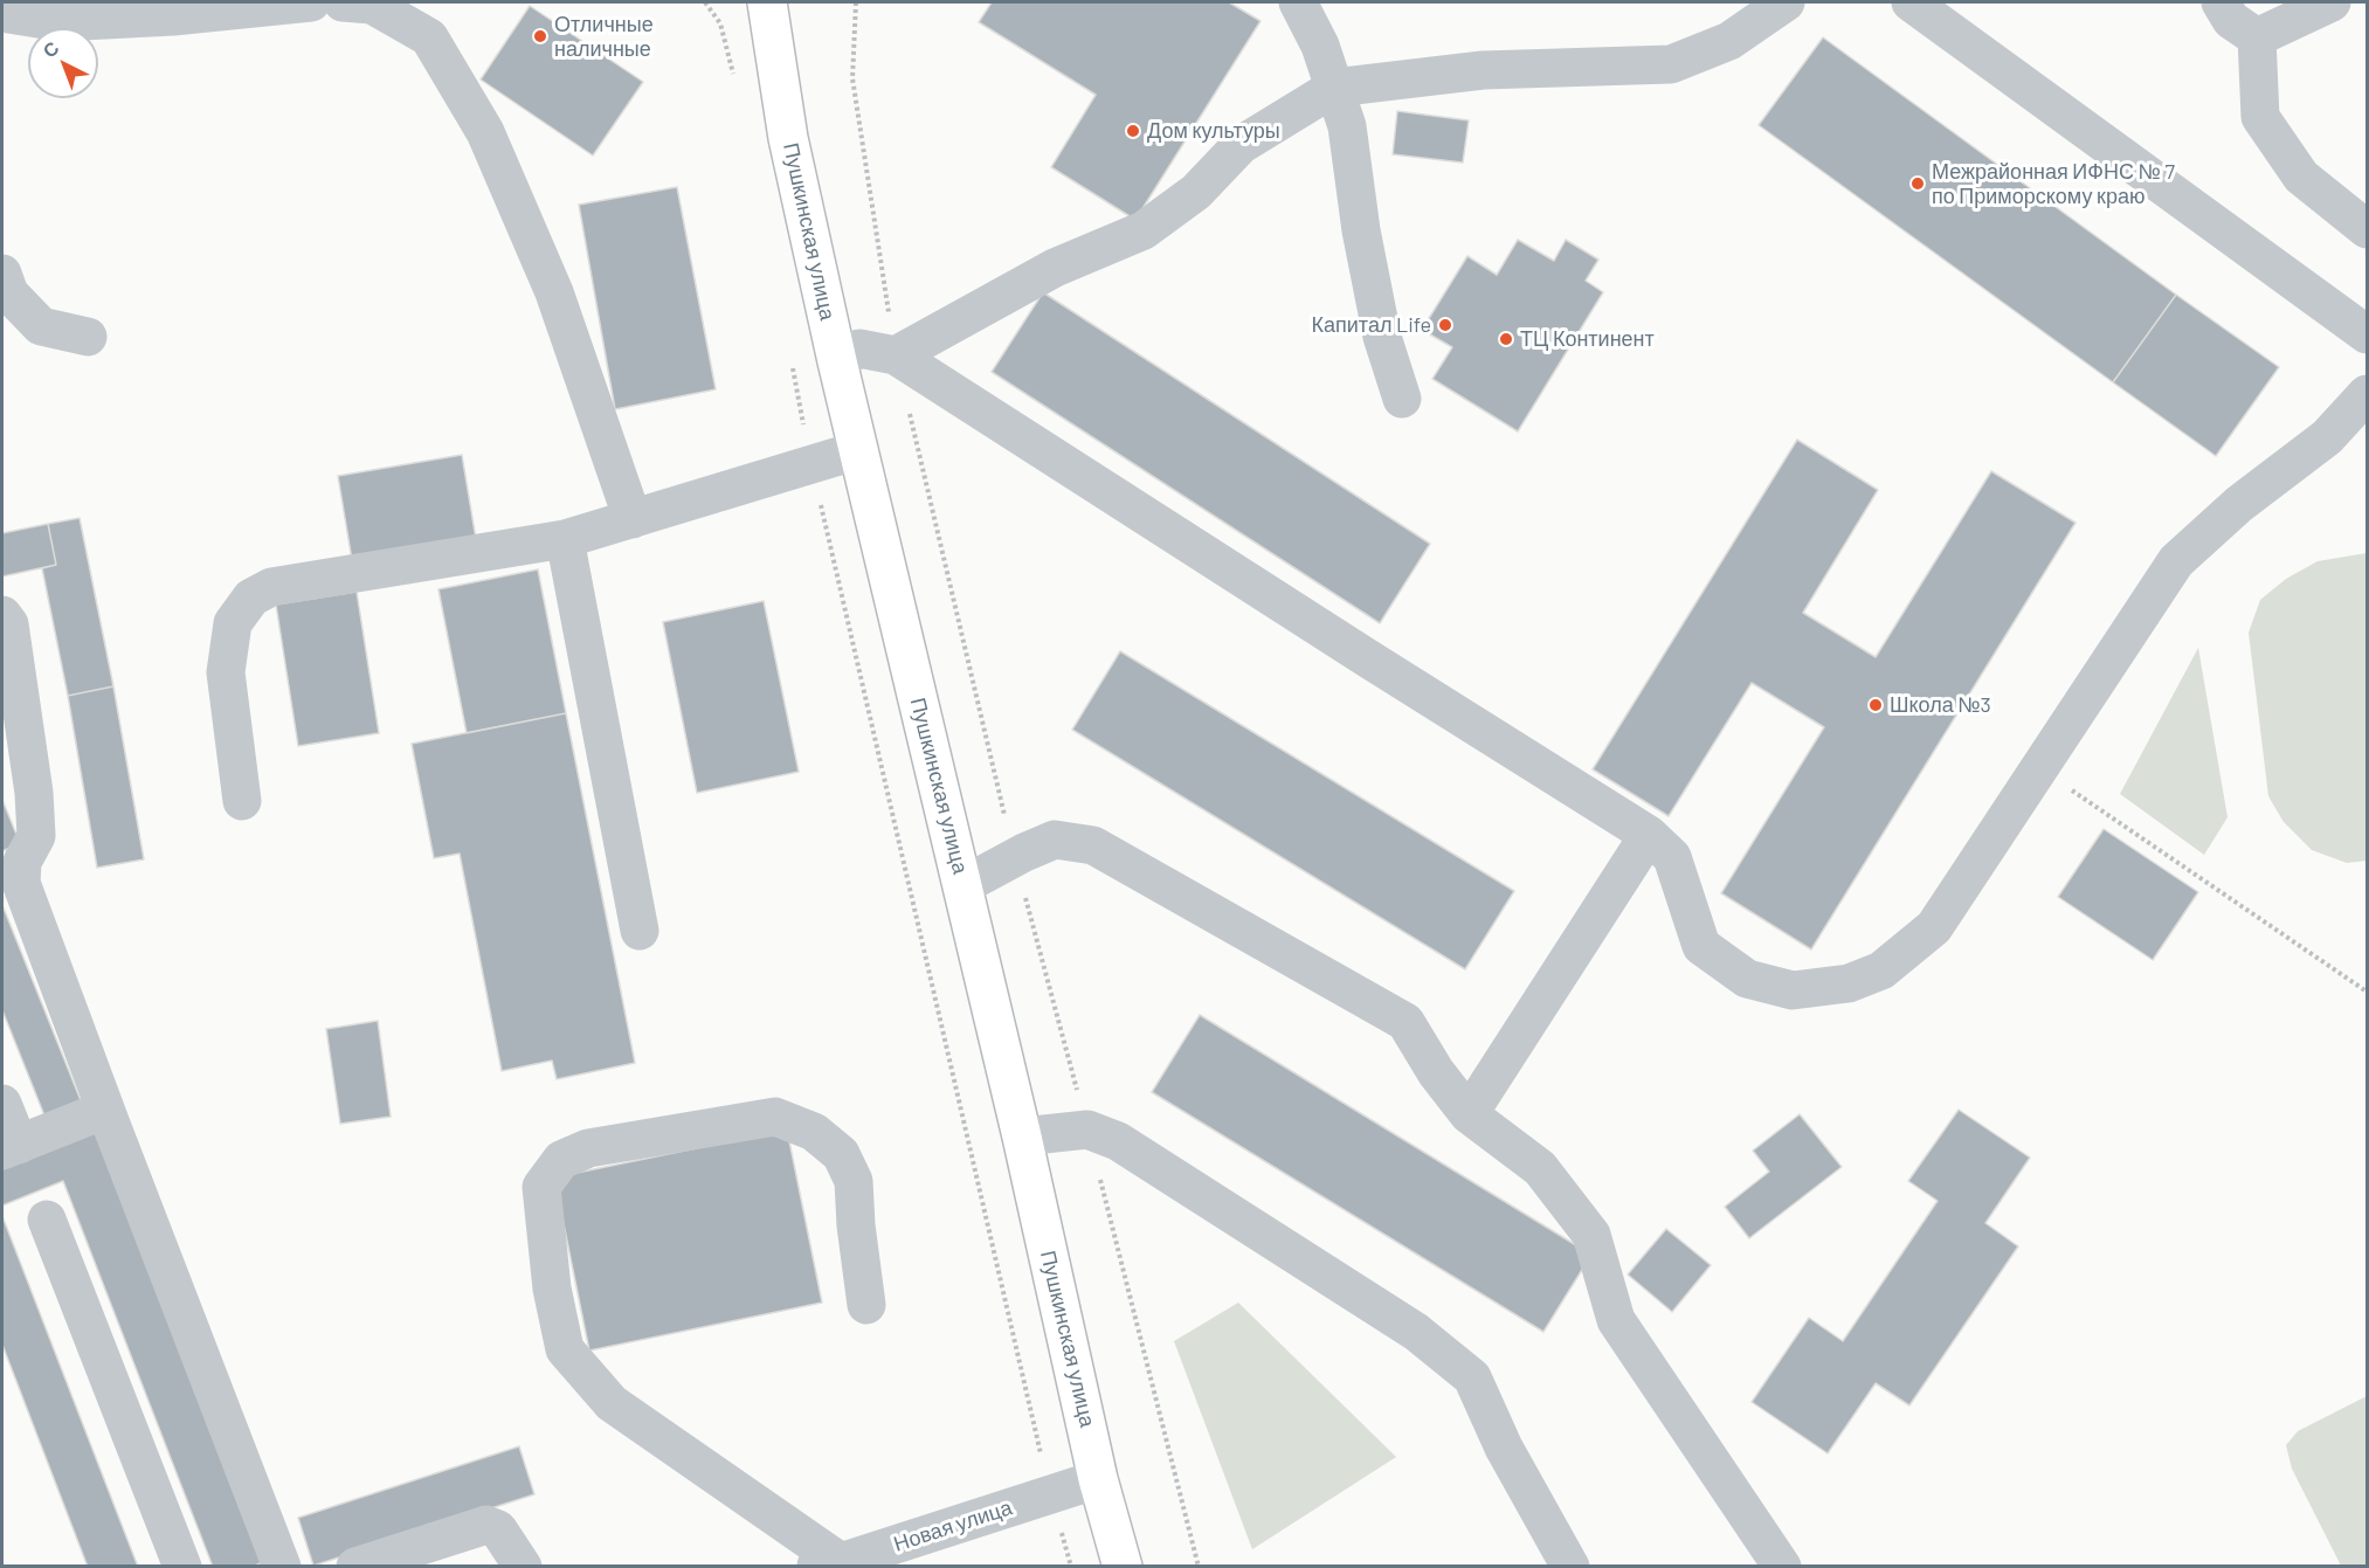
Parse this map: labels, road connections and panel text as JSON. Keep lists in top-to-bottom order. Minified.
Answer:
{"streets":{"main road":["Пушкинская улица"],"lane":["Новая улица"]},"crossings":[["Пушкинская улица","Новая улица"]],"places":["Отличные наличные","Дом культуры","Межрайонная ИФНС № 7 по Приморскому краю","Капитал Life","ТЦ Континент","Школа №3"],"north":"top left"}
